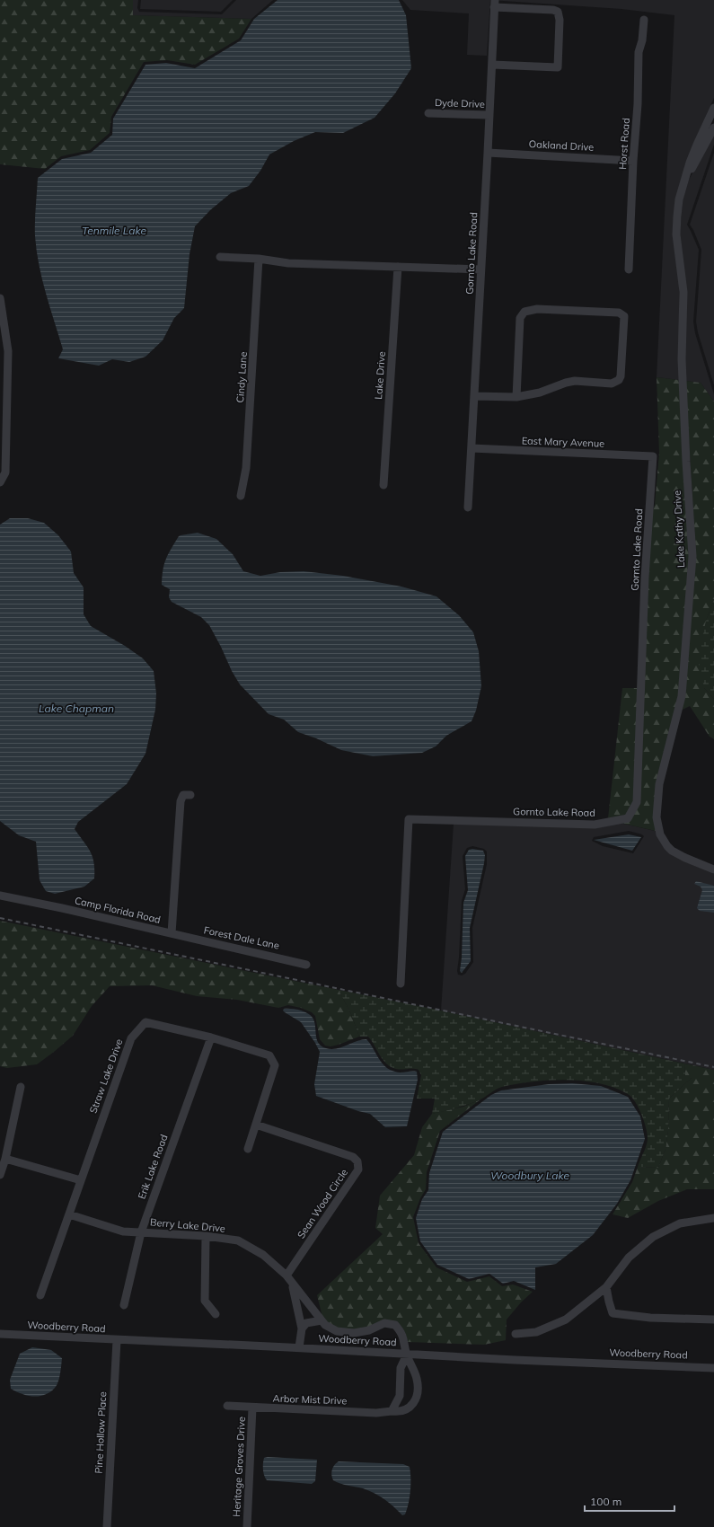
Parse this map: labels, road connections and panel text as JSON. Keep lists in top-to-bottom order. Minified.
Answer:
{"streets":{"street":["Dyde Drive","Horst Road","Oakland Drive","Gornto Lake Road","Lake Drive","Cindy Lane","East Mary Avenue","Lake Kathy Drive","Camp Florida Road","Forest Dale Lane","Straw Lake Drive","Erik Lake Road","Sean Wood Circle","Berry Lake Drive","Woodberry Road","Arbor Mist Drive","Pine Hollow Place","Heritage Groves Drive"]},"crossings":[["Dyde Drive","Gornto Lake Road"],["Horst Road","Oakland Drive"],["Oakland Drive","Gornto Lake Road"],["Gornto Lake Road","East Mary Avenue"],["Camp Florida Road","Forest Dale Lane"],["Straw Lake Drive","Erik Lake Road"],["Straw Lake Drive","Sean Wood Circle"],["Straw Lake Drive","Berry Lake Drive"],["Erik Lake Road","Berry Lake Drive"],["Sean Wood Circle","Berry Lake Drive"],["Berry Lake Drive","Woodberry Road"],["Woodberry Road","Pine Hollow Place"],["Arbor Mist Drive","Heritage Groves Drive"]],"water":["Tenmile Lake","Lake Chapman","Woodbury Lake"],"scale_bar":"100 m"}
